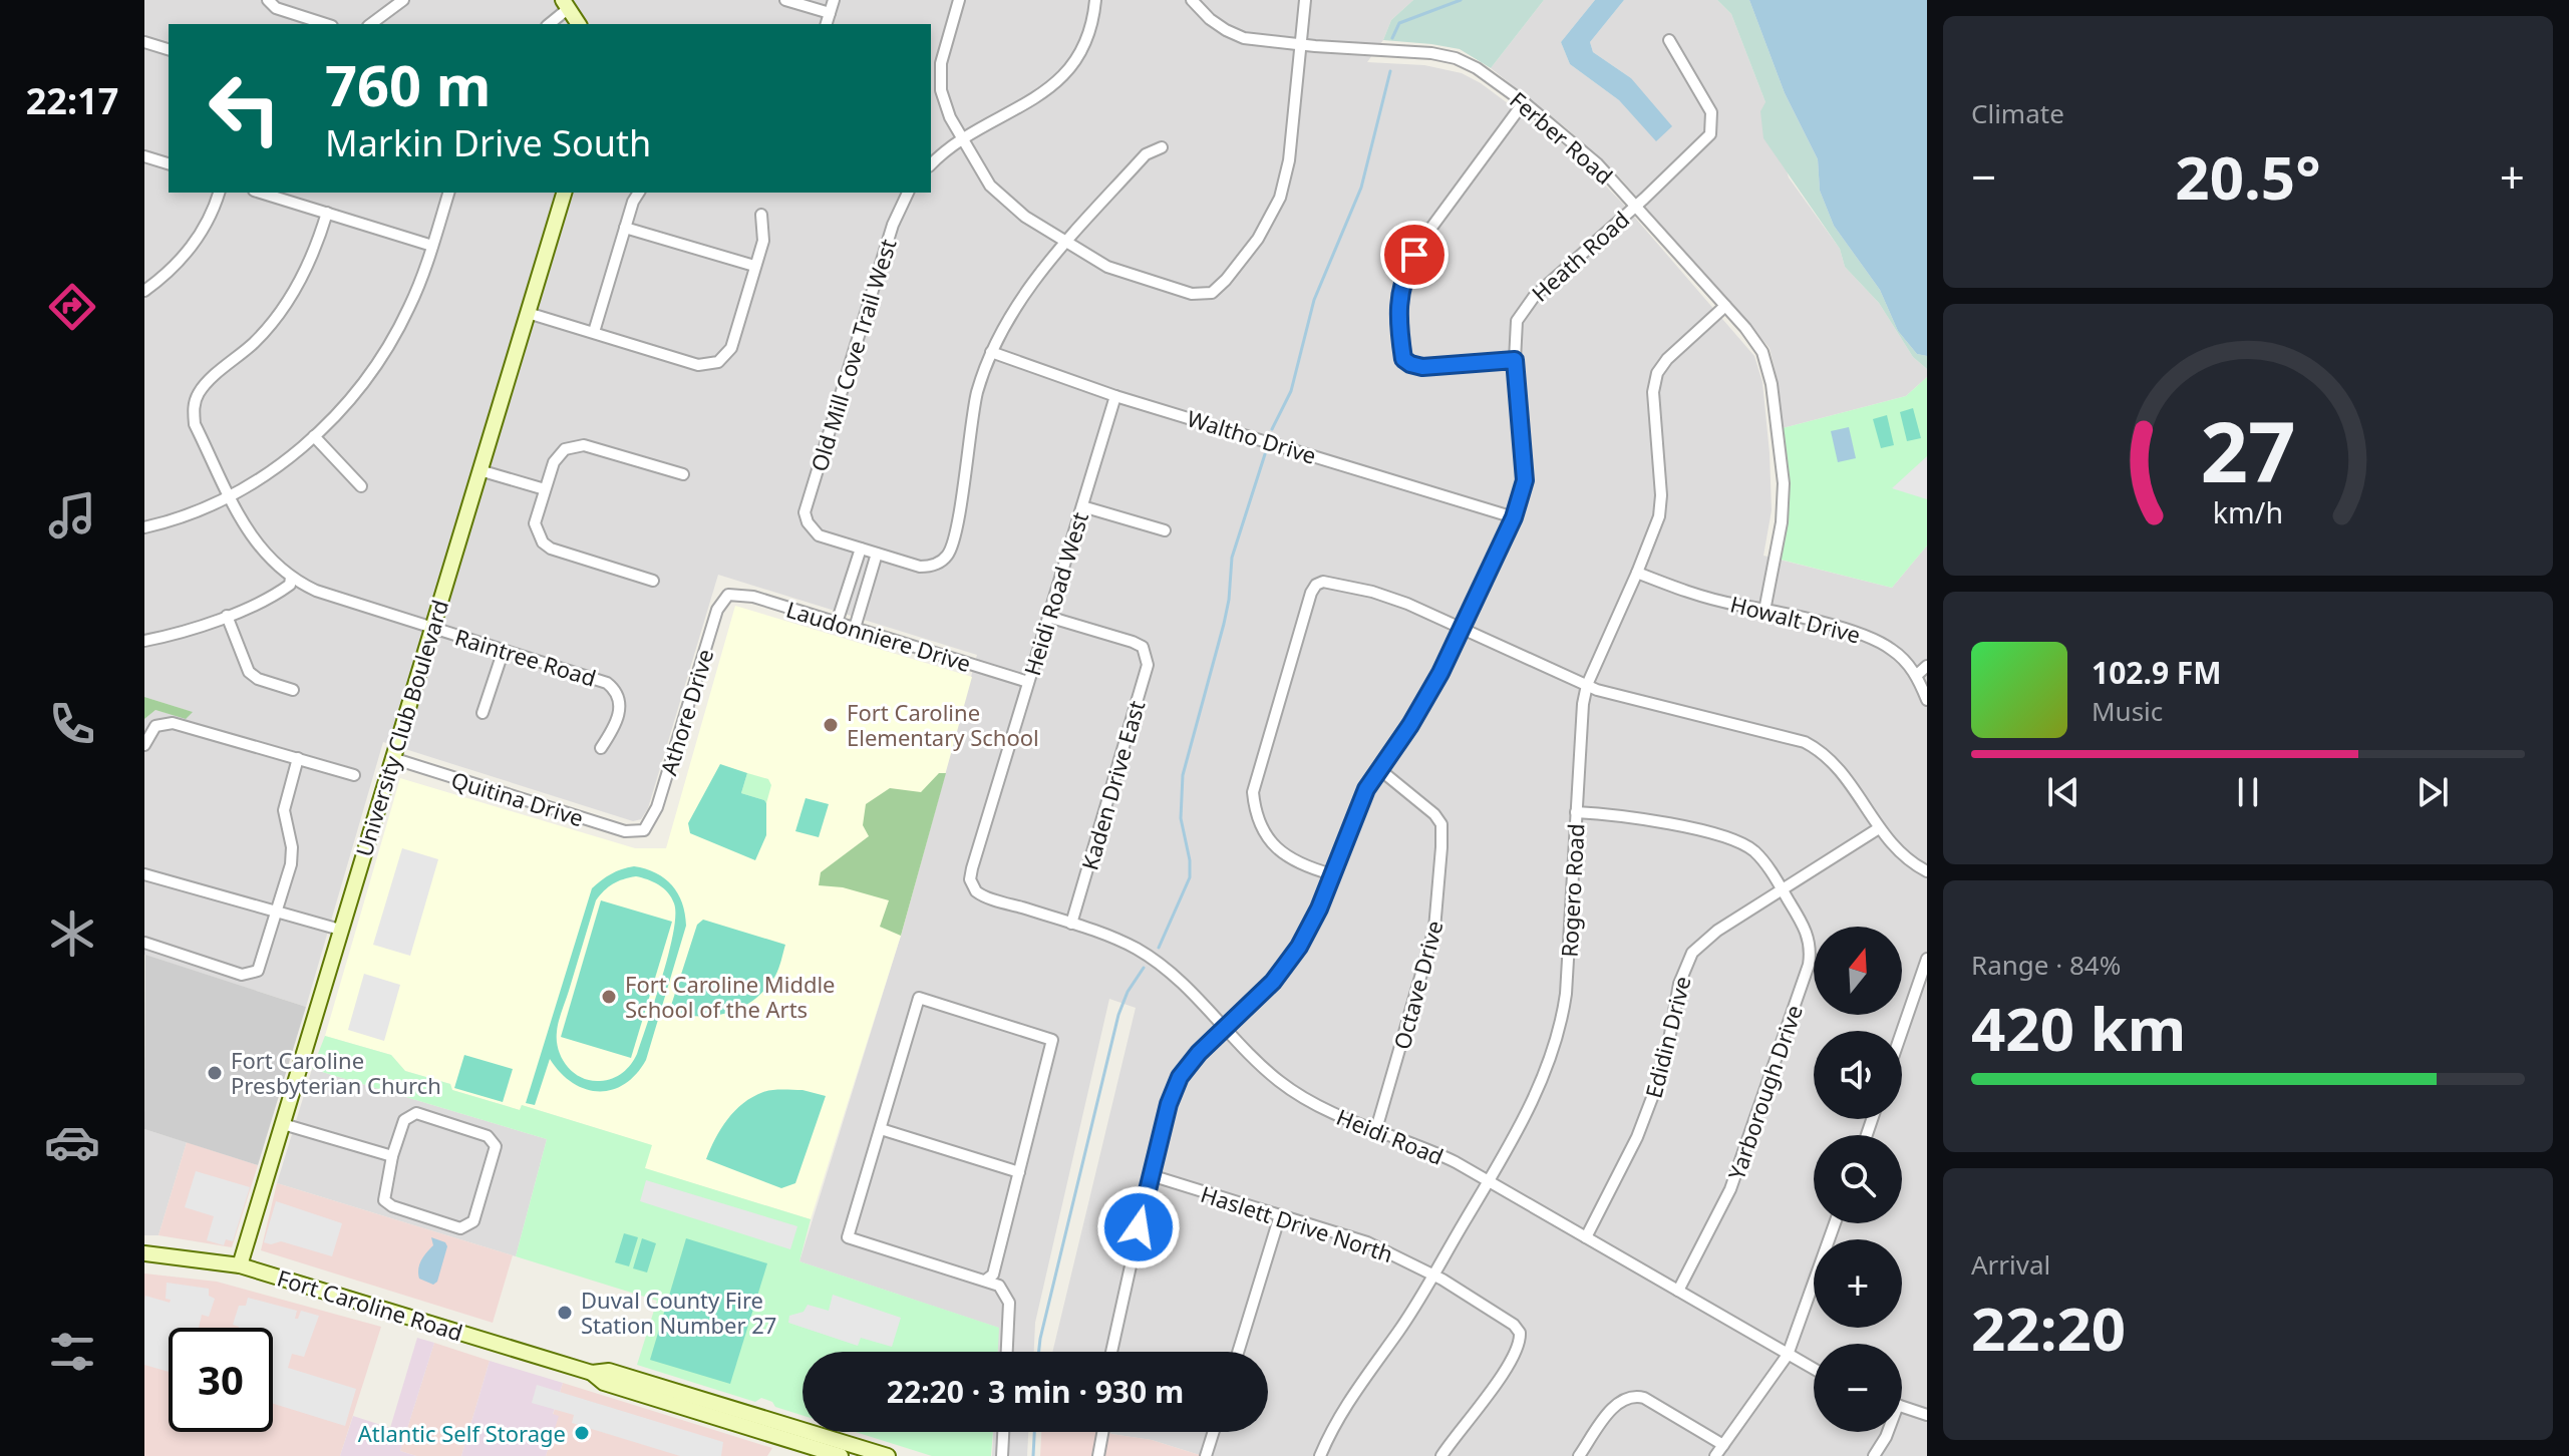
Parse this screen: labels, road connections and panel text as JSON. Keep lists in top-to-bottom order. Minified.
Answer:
{"streets":{"street":["Ferber Road","Heath Road","Old Mill Cove Trail West","Waltho Drive","Heidi Road West","Howalt Drive","Laudonniere Drive","Raintree Road","Athore Drive","University Club Boulevard","Kaden Drive East","Quitina Drive","Rogero Road","Octave Drive","Edidin Drive","Yarborough Drive","Heidi Road","Haslett Drive North","Fort Caroline Road"]},"crossings":[["Ferber Road","Heath Road"],["Ferber Road","Howalt Drive"],["Ferber Road","Rogero Road"],["Heath Road","Waltho Drive"],["Heath Road","Octave Drive"],["Heath Road","Heidi Road"],["Heath Road","Haslett Drive North"],["Waltho Drive","Heidi Road West"],["Heidi Road West","Laudonniere Drive"],["Heidi Road West","Kaden Drive East"],["Heidi Road West","Heidi Road"],["Howalt Drive","Rogero Road"],["Laudonniere Drive","Athore Drive"],["Raintree Road","University Club Boulevard"],["Athore Drive","Quitina Drive"],["University Club Boulevard","Quitina Drive"],["University Club Boulevard","Fort Caroline Road"],["Kaden Drive East","Heidi Road"],["Rogero Road","Yarborough Drive"],["Rogero Road","Heidi Road"],["Rogero Road","Haslett Drive North"],["Octave Drive","Heidi Road"],["Edidin Drive","Yarborough Drive"],["Edidin Drive","Heidi Road"],["Yarborough Drive","Heidi Road"]],"places":["Fort Caroline Elementary School","Fort Caroline Middle School of the Arts","Fort Caroline Presbyterian Church","Duval County Fire Station Number 27","Atlantic Self Storage"],"north":"top","page":{"tabs":"22:17","tile":["Climate",["Range · 84%","420 km"],["Arrival","22:20"]],"turn":["760 m","Markin Drive South"],"heat":["−","20.5°","+"],"song":["102.9 FM","Music"],"map_buttons":["+","−"],"limit":"30","trip":"22:20 · 3 min · 930 m","gauge":["27","km/h"]}}
